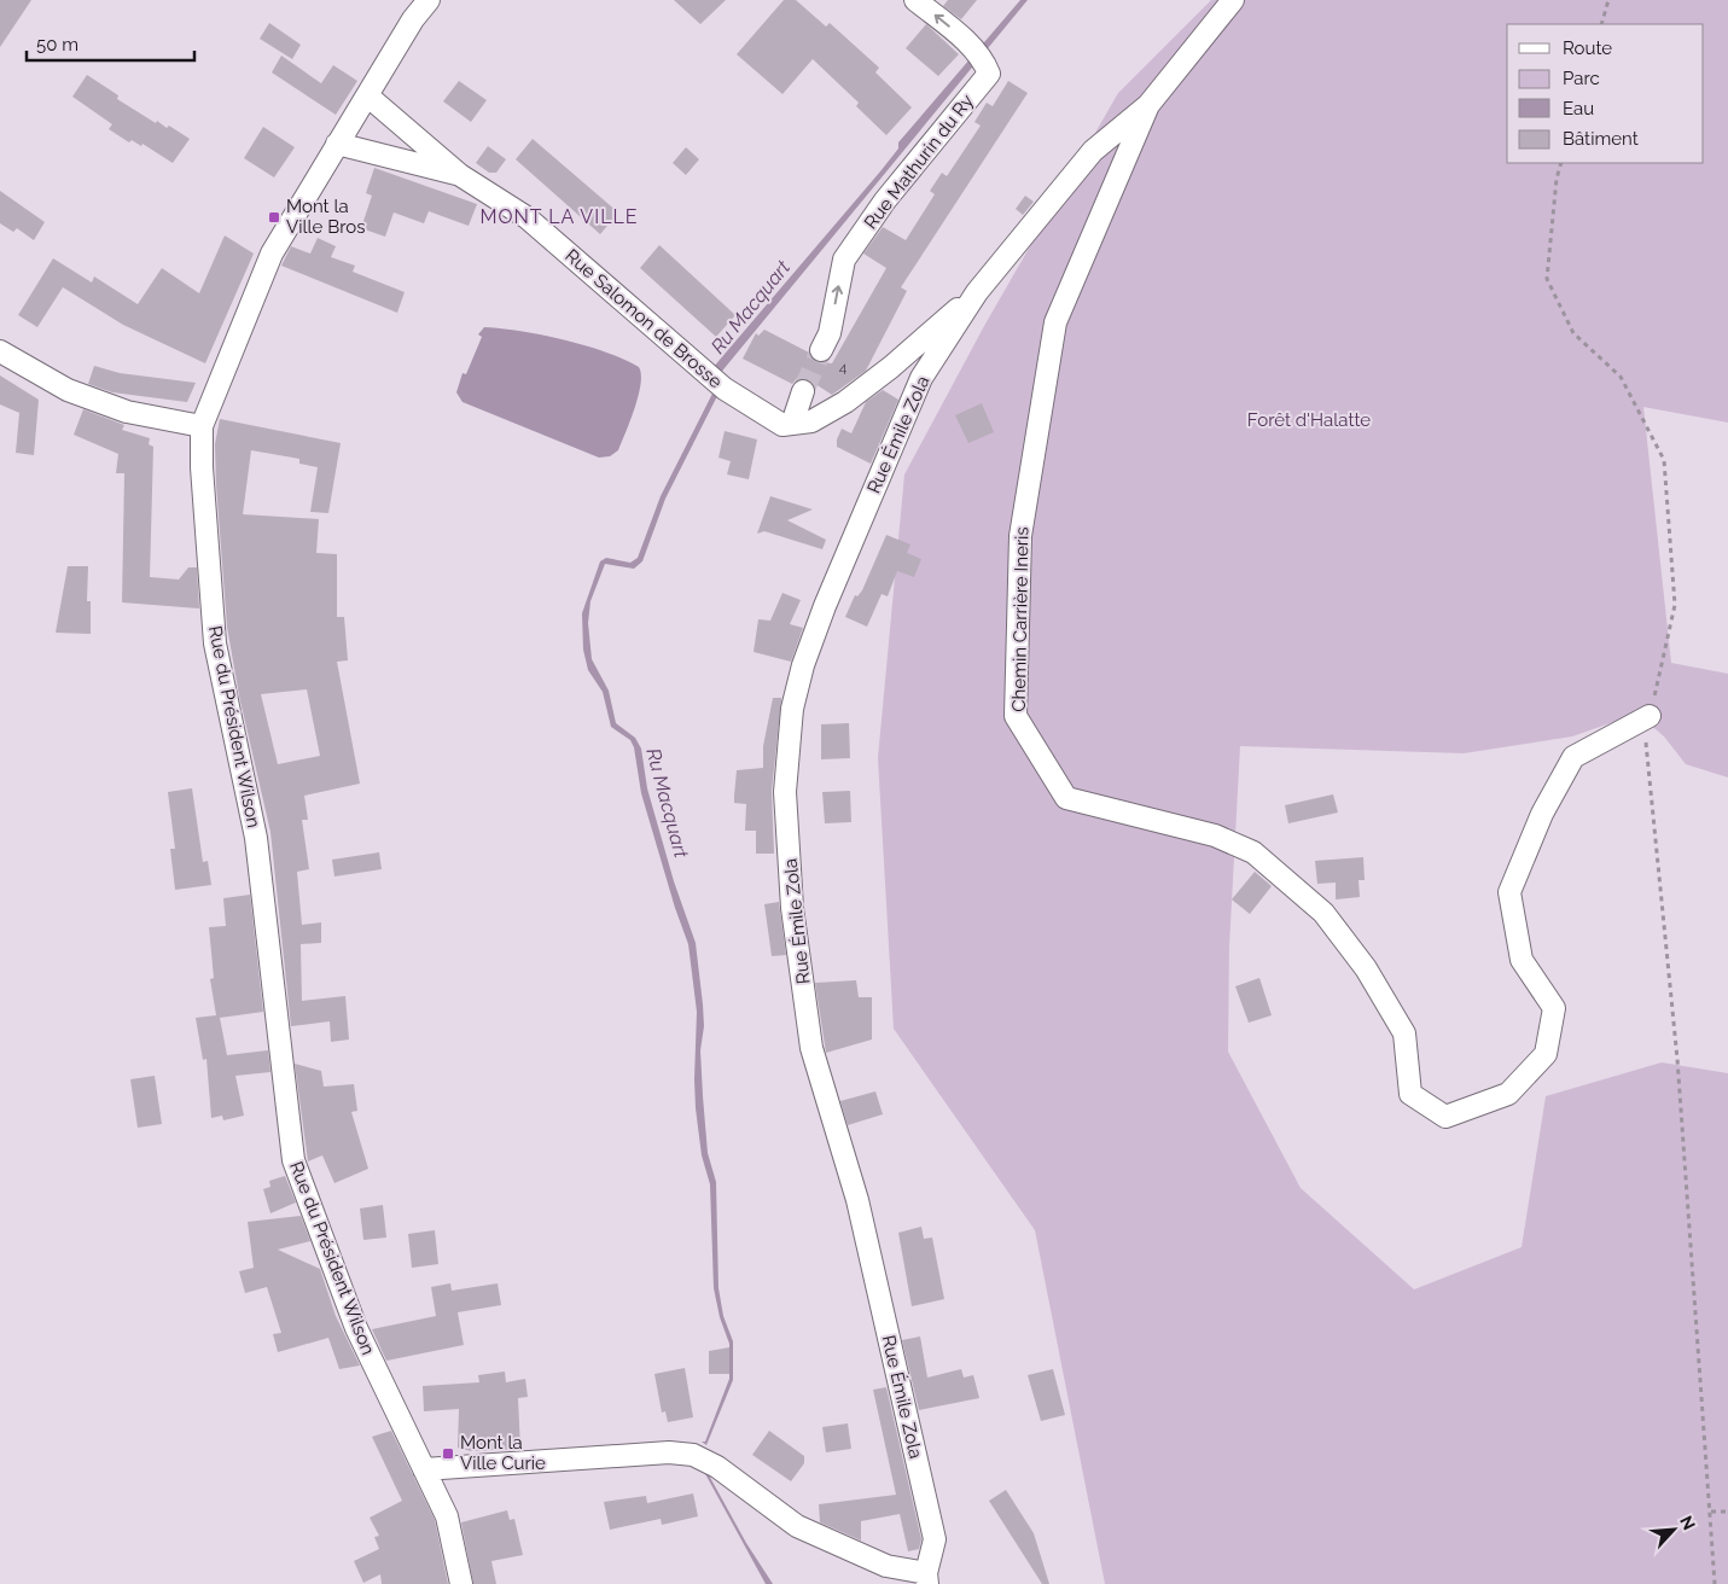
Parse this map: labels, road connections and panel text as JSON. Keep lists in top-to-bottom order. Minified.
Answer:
{"streets":{"street":["Rue Mathurin du Ry","Rue Salomon de Brosse","Rue Émile Zola","Chemin Carrière Ineris","Rue du Président Wilson"]},"crossings":[["Rue Salomon de Brosse","Rue du Président Wilson"]],"one_way":["Rue Mathurin du Ry"],"districts":["MONT LA VILLE"],"water":["Ru Macquart"],"parks":["Forêt d'Halatte"],"places":{"transit":["Mont la Ville Bros","Mont la Ville Curie"]},"house_numbers":["4"],"legend":["Route","Parc","Eau","Bâtiment"],"scale_bar":"50 m","north":"top right"}
